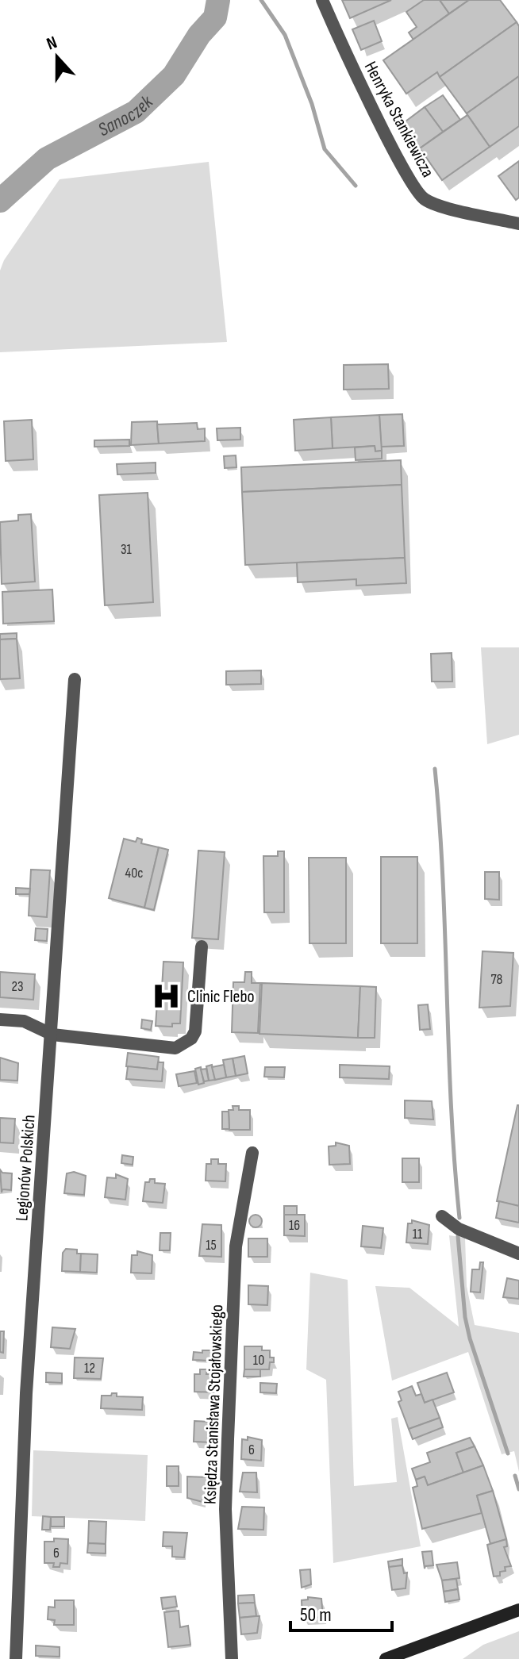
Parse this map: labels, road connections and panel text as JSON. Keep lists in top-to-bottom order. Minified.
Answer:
{"streets":{"street":["Henryka Stankiewicza","Legionów Polskich","Księdza Stanisława Stojałowskiego"]},"water":["Sanoczek"],"places":{"hospital":["Clinic Flebo"]},"house_numbers":["31","40c","78","23","16","11","15","10","12","6","6"],"scale_bar":"50 m","north":"top"}
